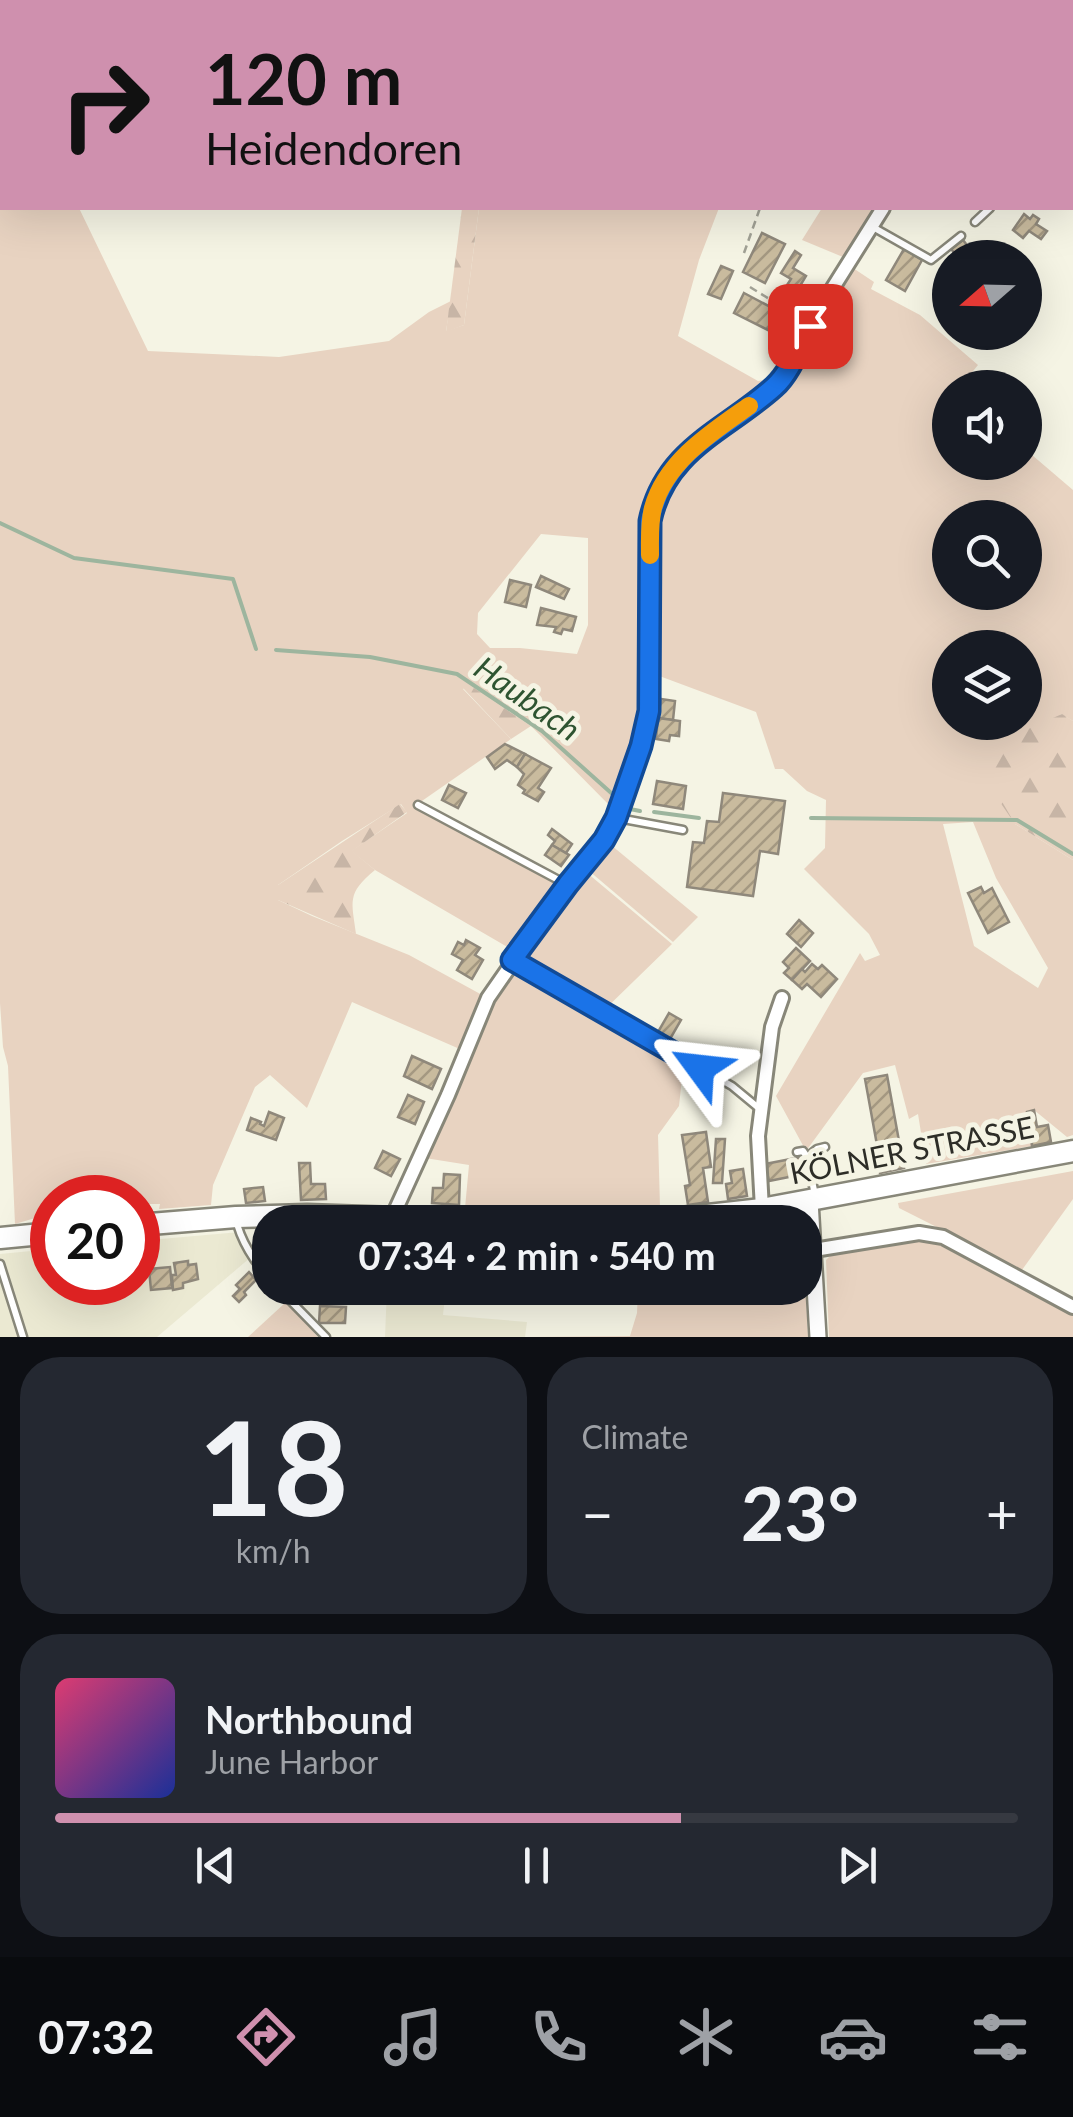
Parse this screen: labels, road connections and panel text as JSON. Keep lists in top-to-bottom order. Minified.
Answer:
{"streets":{"main road":["KÖLNER STRASSE"]},"water":["Haubach"],"north":"left","page":{"turn":["120 m","Heidendoren"],"limit":"20","trip":"07:34 · 2 min · 540 m","tile":[["18","km/h"],"Climate"],"heat":["−","23°","+"],"song":["Northbound","June Harbor"],"tabs":"07:32"}}
